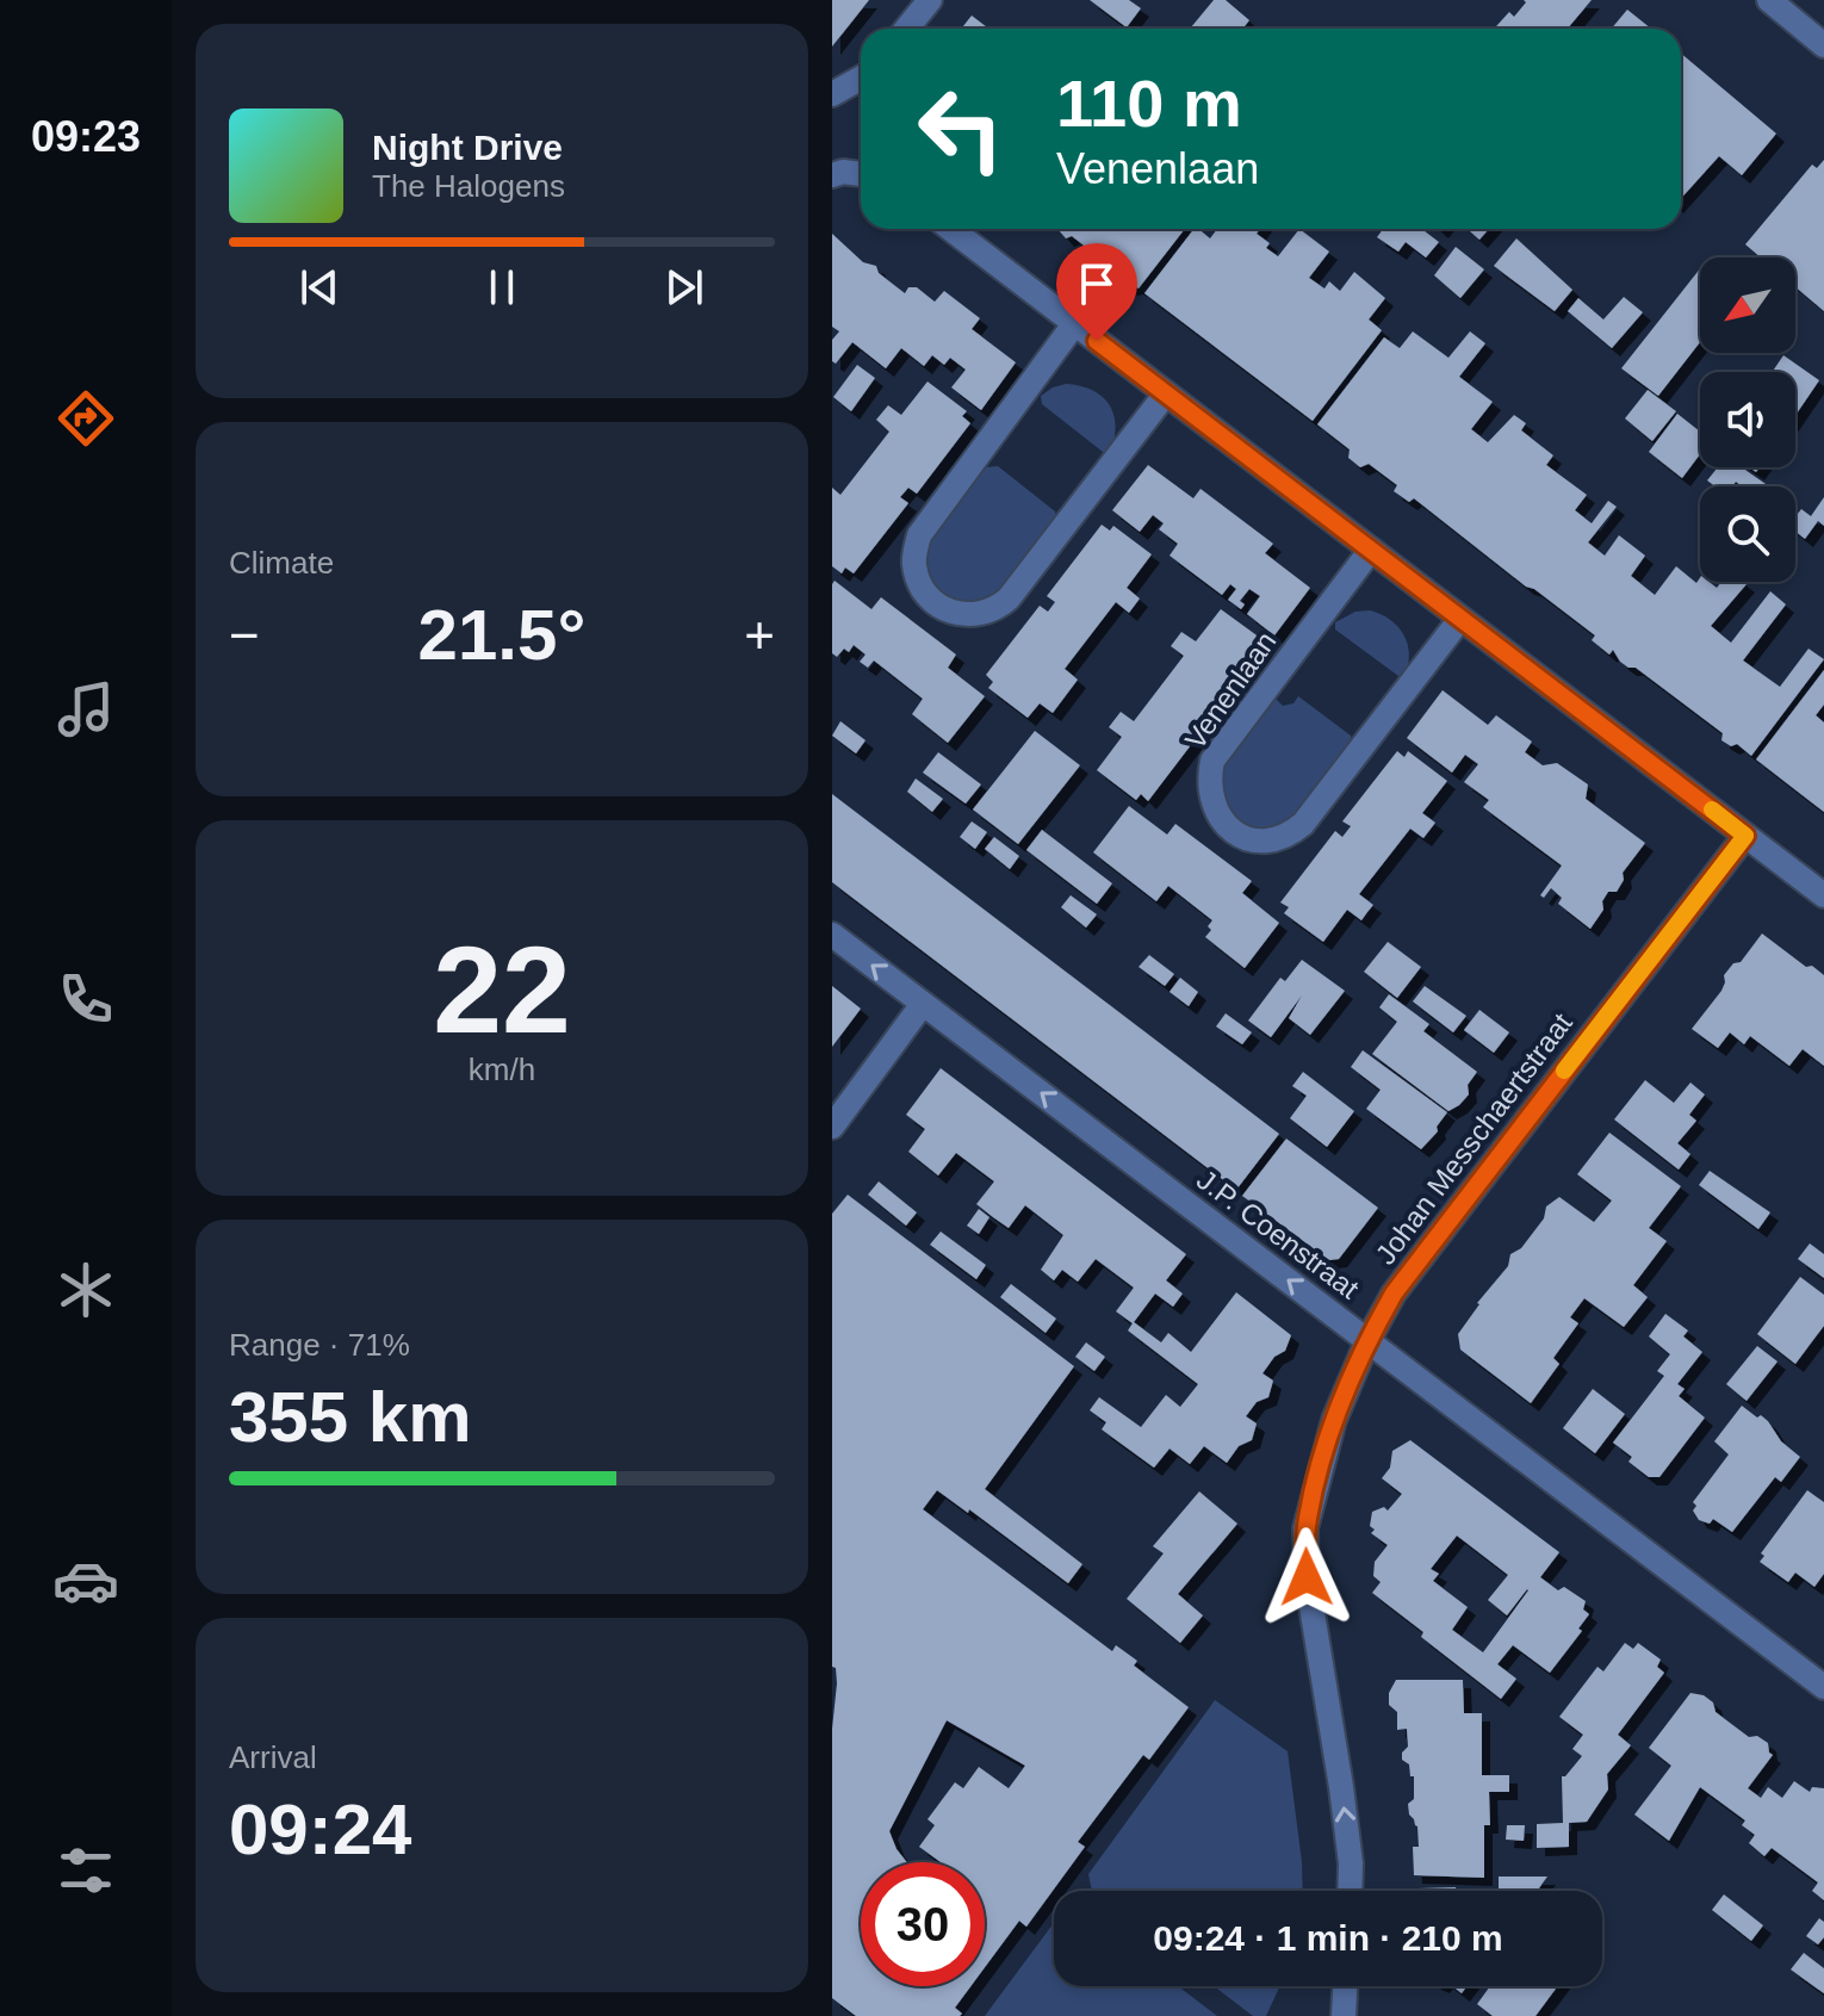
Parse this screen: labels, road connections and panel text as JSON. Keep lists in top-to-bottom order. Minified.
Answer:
{"streets":{"street":["Venenlaan","Johan Messchaertstraat","J.P. Coenstraat"]},"crossings":[["Johan Messchaertstraat","J.P. Coenstraat"]],"one_way":["Johan Messchaertstraat","J.P. Coenstraat"],"north":"bottom left","page":{"tabs":"09:23","turn":["110 m","Venenlaan"],"song":["Night Drive","The Halogens"],"tile":["Climate",["22","km/h"],["Range · 71%","355 km"],["Arrival","09:24"]],"heat":["−","21.5°","+"],"limit":"30","trip":"09:24 · 1 min · 210 m"}}
